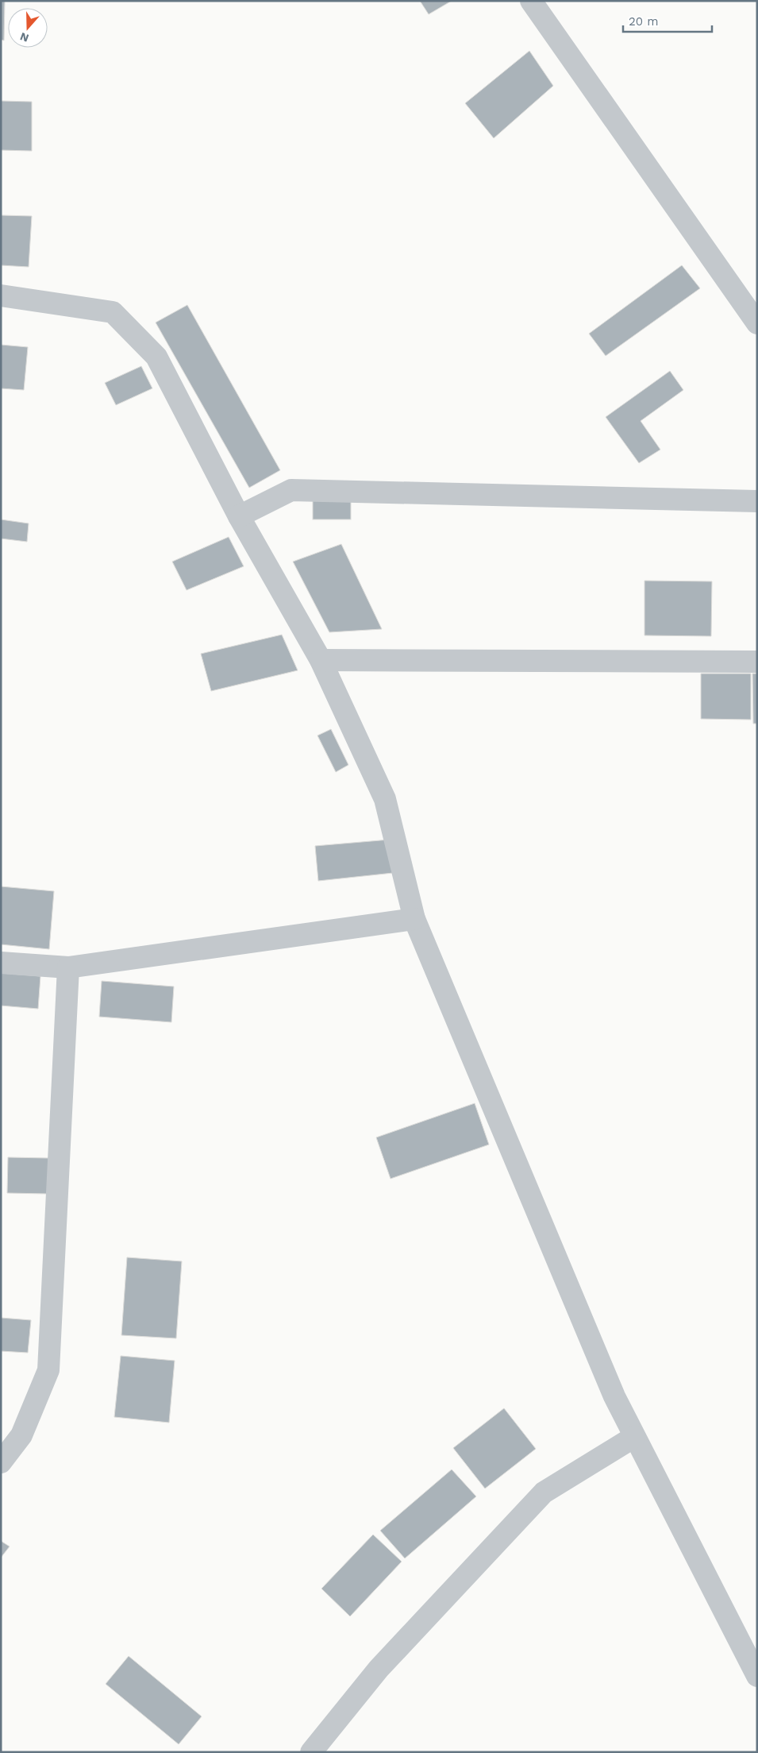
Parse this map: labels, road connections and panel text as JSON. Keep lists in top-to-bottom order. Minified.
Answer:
{"scale_bar":"20 m","north":"bottom"}
